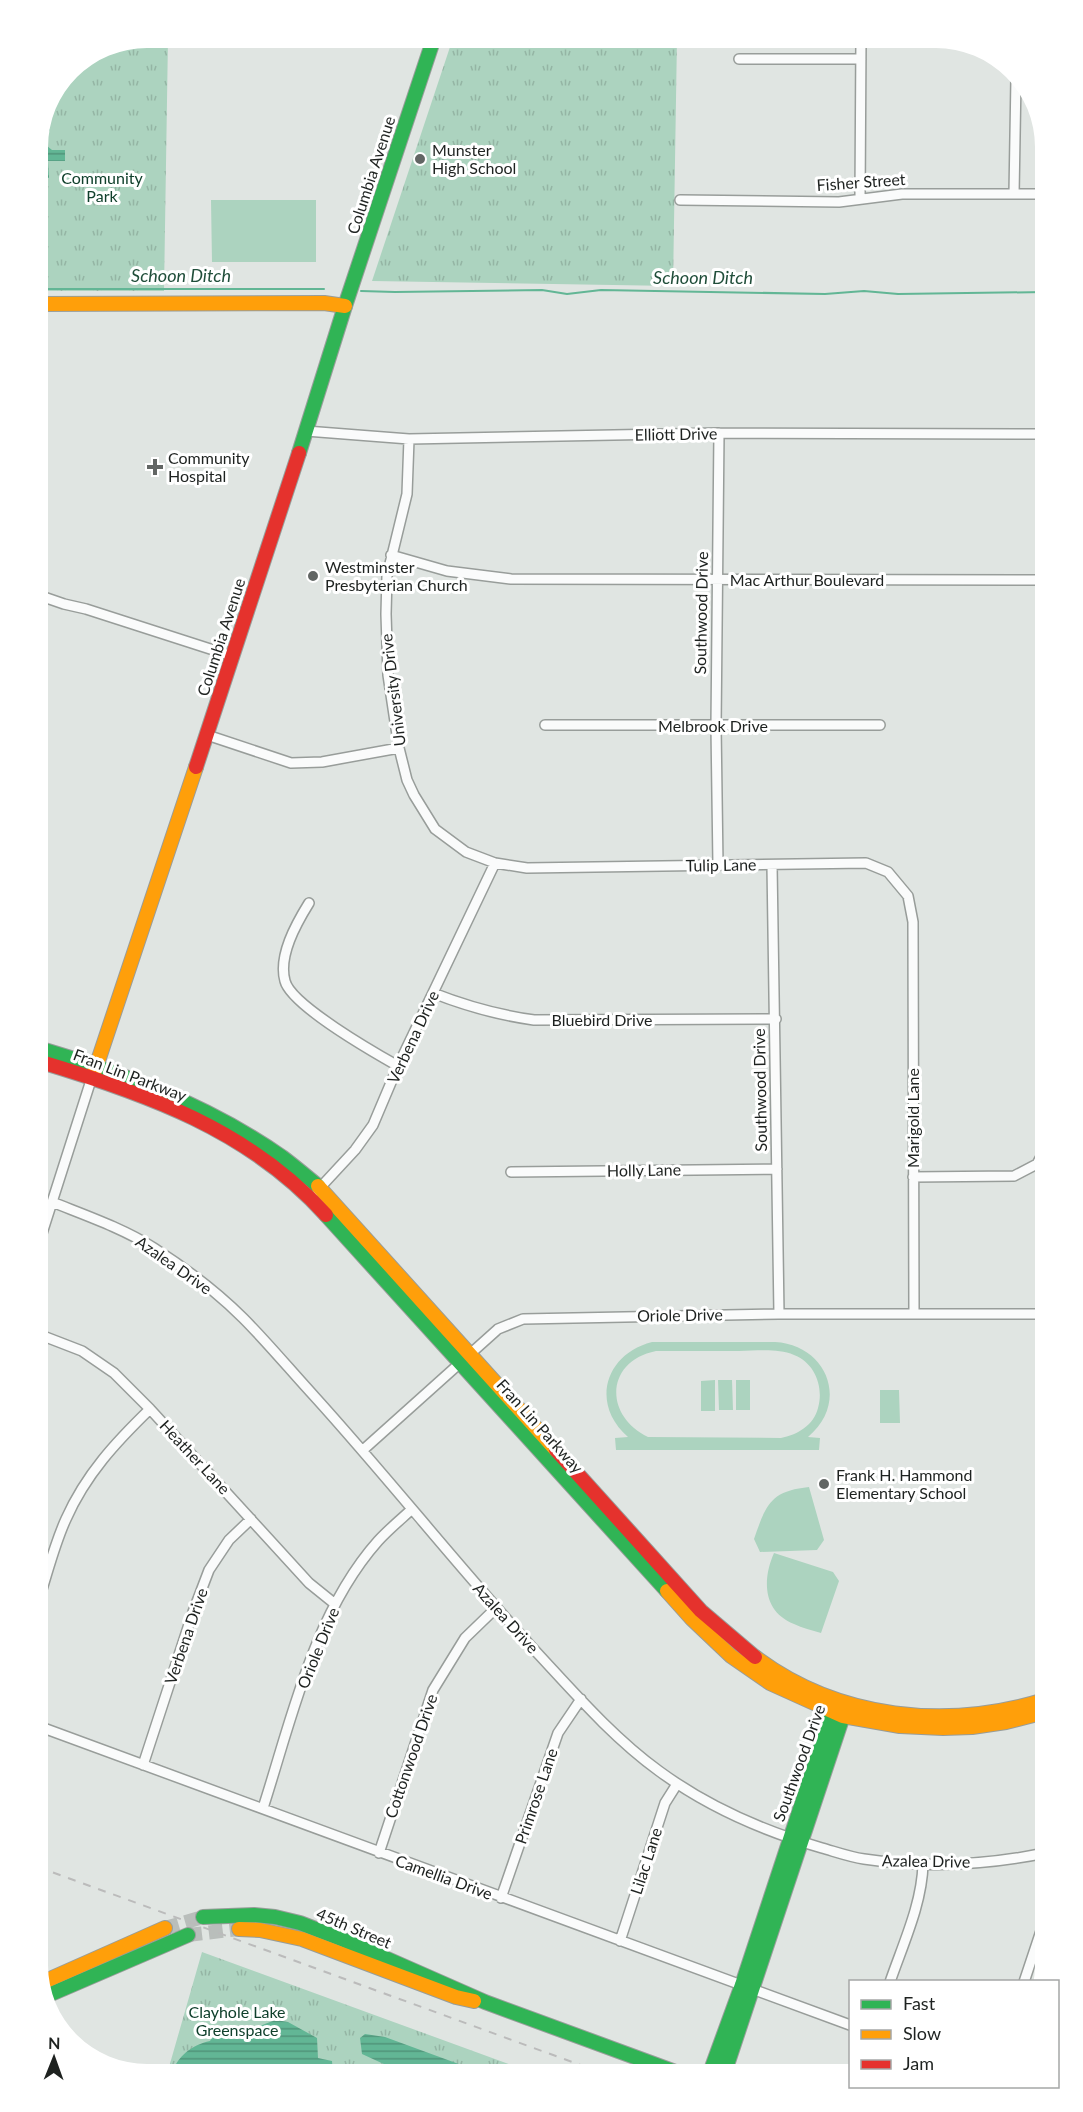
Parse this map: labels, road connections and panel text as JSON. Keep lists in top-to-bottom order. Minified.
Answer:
{"streets":{"street":["Columbia Avenue","Fisher Street","Elliott Drive","Mac Arthur Boulevard","Southwood Drive","University Drive","Melbrook Drive","Tulip Lane","Bluebird Drive","Verbena Drive","Fran Lin Parkway","Marigold Lane","Holly Lane","Azalea Drive","Oriole Drive","Heather Lane","Cottonwood Drive","Primrose Lane","Lilac Lane","Camellia Drive","45th Street"]},"crossings":[["Columbia Avenue","Elliott Drive"],["Columbia Avenue","Fran Lin Parkway"],["Columbia Avenue","Azalea Drive"],["Elliott Drive","Southwood Drive"],["Elliott Drive","University Drive"],["Mac Arthur Boulevard","Southwood Drive"],["Mac Arthur Boulevard","University Drive"],["Southwood Drive","Melbrook Drive"],["Southwood Drive","Tulip Lane"],["Southwood Drive","Bluebird Drive"],["Southwood Drive","Fran Lin Parkway"],["Southwood Drive","Holly Lane"],["Southwood Drive","Azalea Drive"],["Southwood Drive","Oriole Drive"],["Southwood Drive","Camellia Drive"],["University Drive","Tulip Lane"],["University Drive","Verbena Drive"],["Tulip Lane","Verbena Drive"],["Tulip Lane","Marigold Lane"],["Bluebird Drive","Verbena Drive"],["Verbena Drive","Fran Lin Parkway"],["Verbena Drive","Heather Lane"],["Verbena Drive","Camellia Drive"],["Fran Lin Parkway","Oriole Drive"],["Marigold Lane","Oriole Drive"],["Azalea Drive","Oriole Drive"],["Azalea Drive","Cottonwood Drive"],["Azalea Drive","Primrose Lane"],["Azalea Drive","Lilac Lane"],["Oriole Drive","Heather Lane"],["Oriole Drive","Camellia Drive"],["Cottonwood Drive","Camellia Drive"],["Primrose Lane","Camellia Drive"],["Lilac Lane","Camellia Drive"]],"water":["Schoon Ditch"],"parks":["Community Park","Clayhole Lake Greenspace"],"places":{"other":["Munster High School","Westminster Presbyterian Church","Frank H. Hammond Elementary School"],"health":["Community Hospital"]},"legend":["Fast","Slow","Jam"],"north":"top"}
